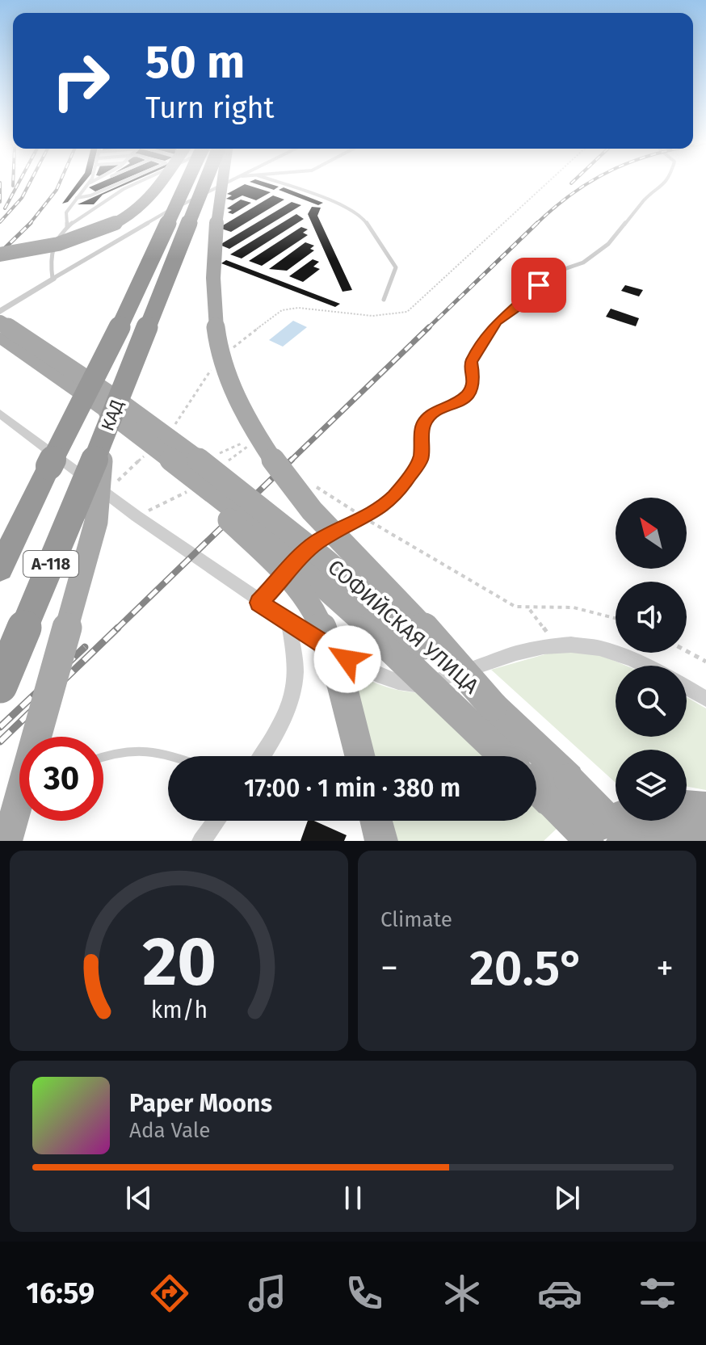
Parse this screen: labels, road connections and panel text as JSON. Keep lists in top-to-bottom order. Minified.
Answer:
{"streets":{"highway":["КАД","А-118"],"main road":["СОФИЙСКАЯ УЛИЦА"]},"north":"top left","page":{"turn":["50 m","Turn right"],"limit":"30","trip":"17:00 · 1 min · 380 m","tile":"Climate","heat":["−","20.5°","+"],"song":["Paper Moons","Ada Vale"],"tabs":"16:59","gauge":["20","km/h"]}}
